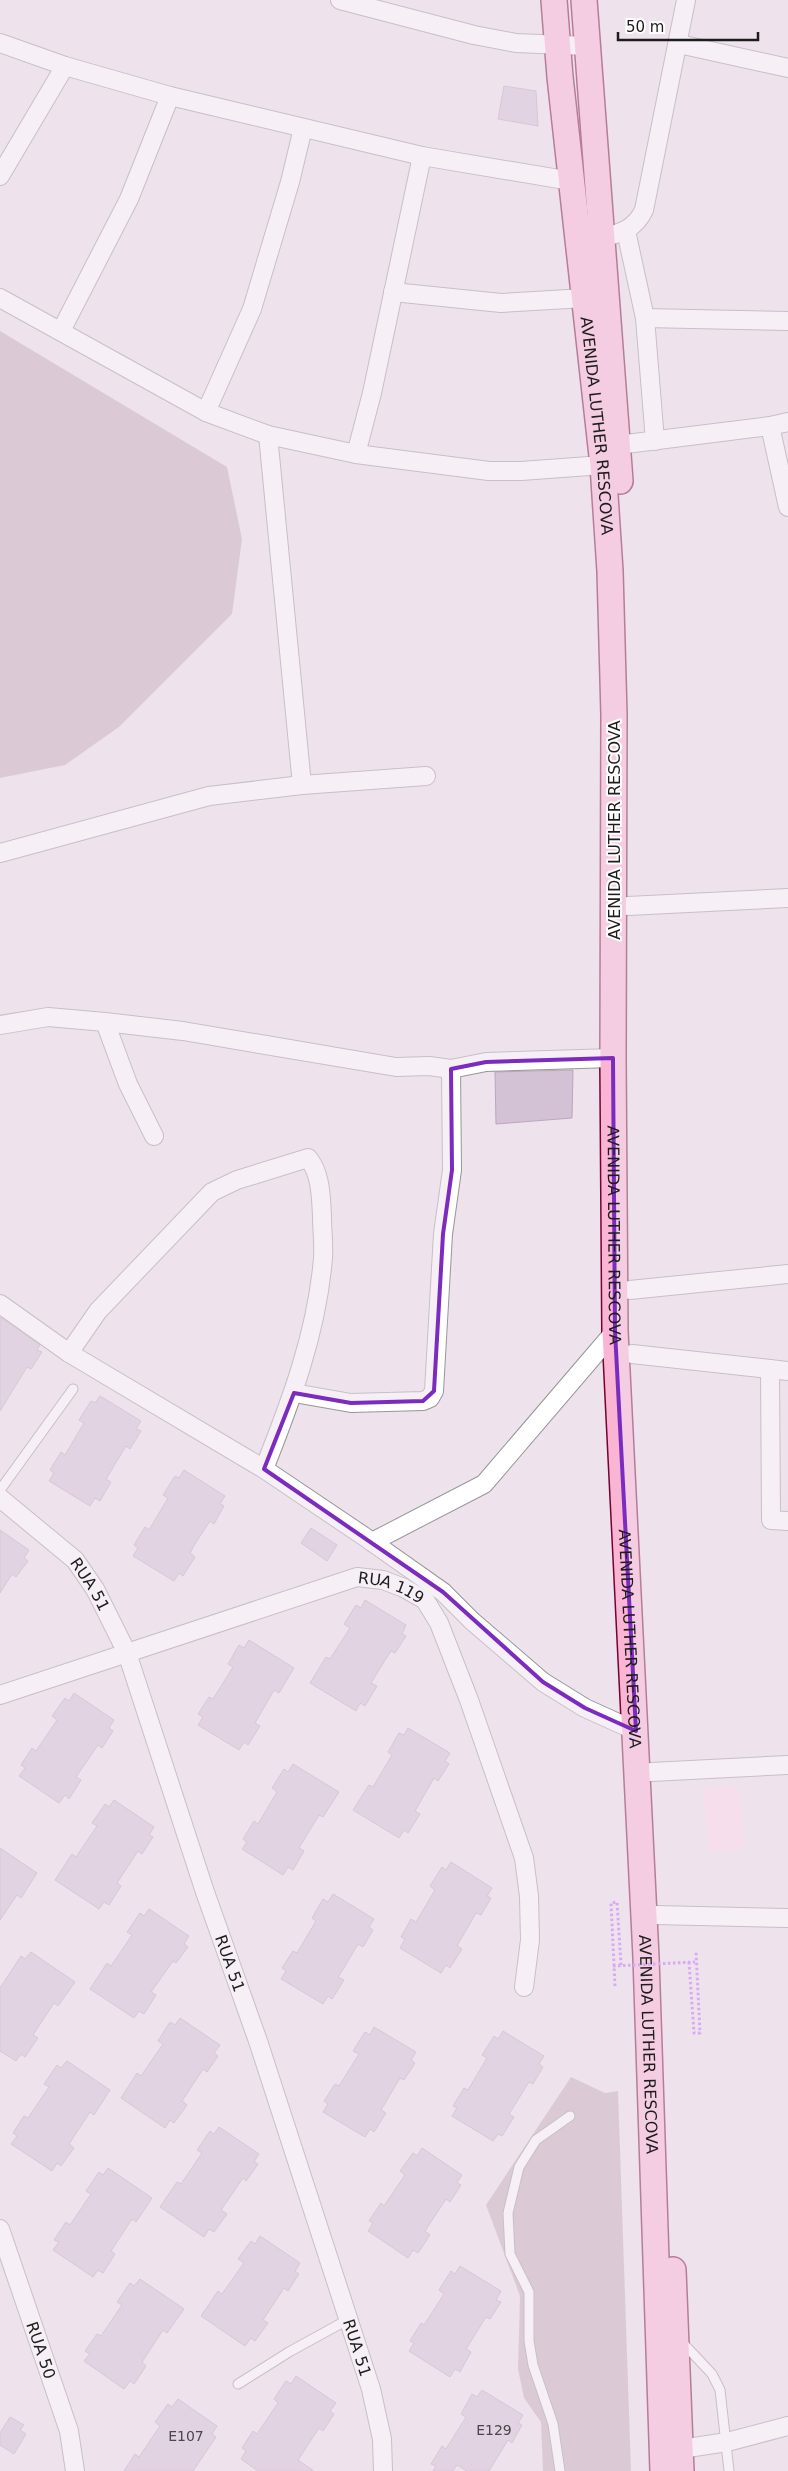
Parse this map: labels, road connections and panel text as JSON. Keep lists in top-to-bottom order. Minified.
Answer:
{"streets":{"main road":["AVENIDA LUTHER RESCOVA"],"street":["RUA 51","RUA 119","RUA 50"]},"crossings":[["RUA 51","RUA 119"]],"house_numbers":["E129","E107"],"scale_bar":"50 m"}
